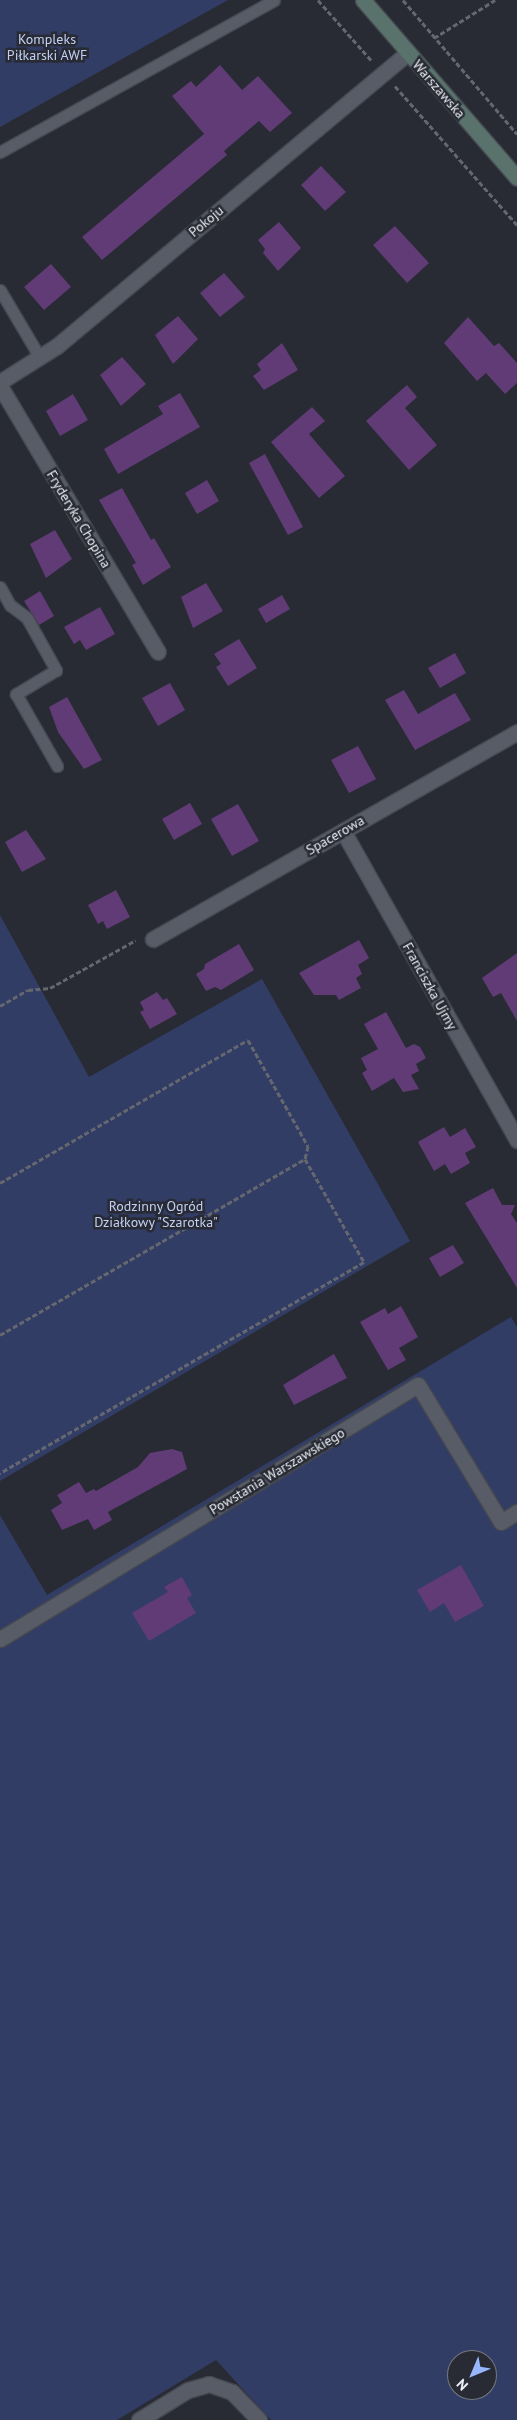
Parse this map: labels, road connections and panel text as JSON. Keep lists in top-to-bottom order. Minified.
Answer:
{"streets":{"street":["Warszawska","Pokoju","Fryderyka Chopina","Spacerowa","Franciszka Ujmy","Powstania Warszawskiego"]},"crossings":[["Warszawska","Pokoju"],["Spacerowa","Franciszka Ujmy"]],"parks":["Kompleks Piłkarski AWF","Rodzinny Ogród Działkowy \"Szarotka\""],"north":"bottom left"}
